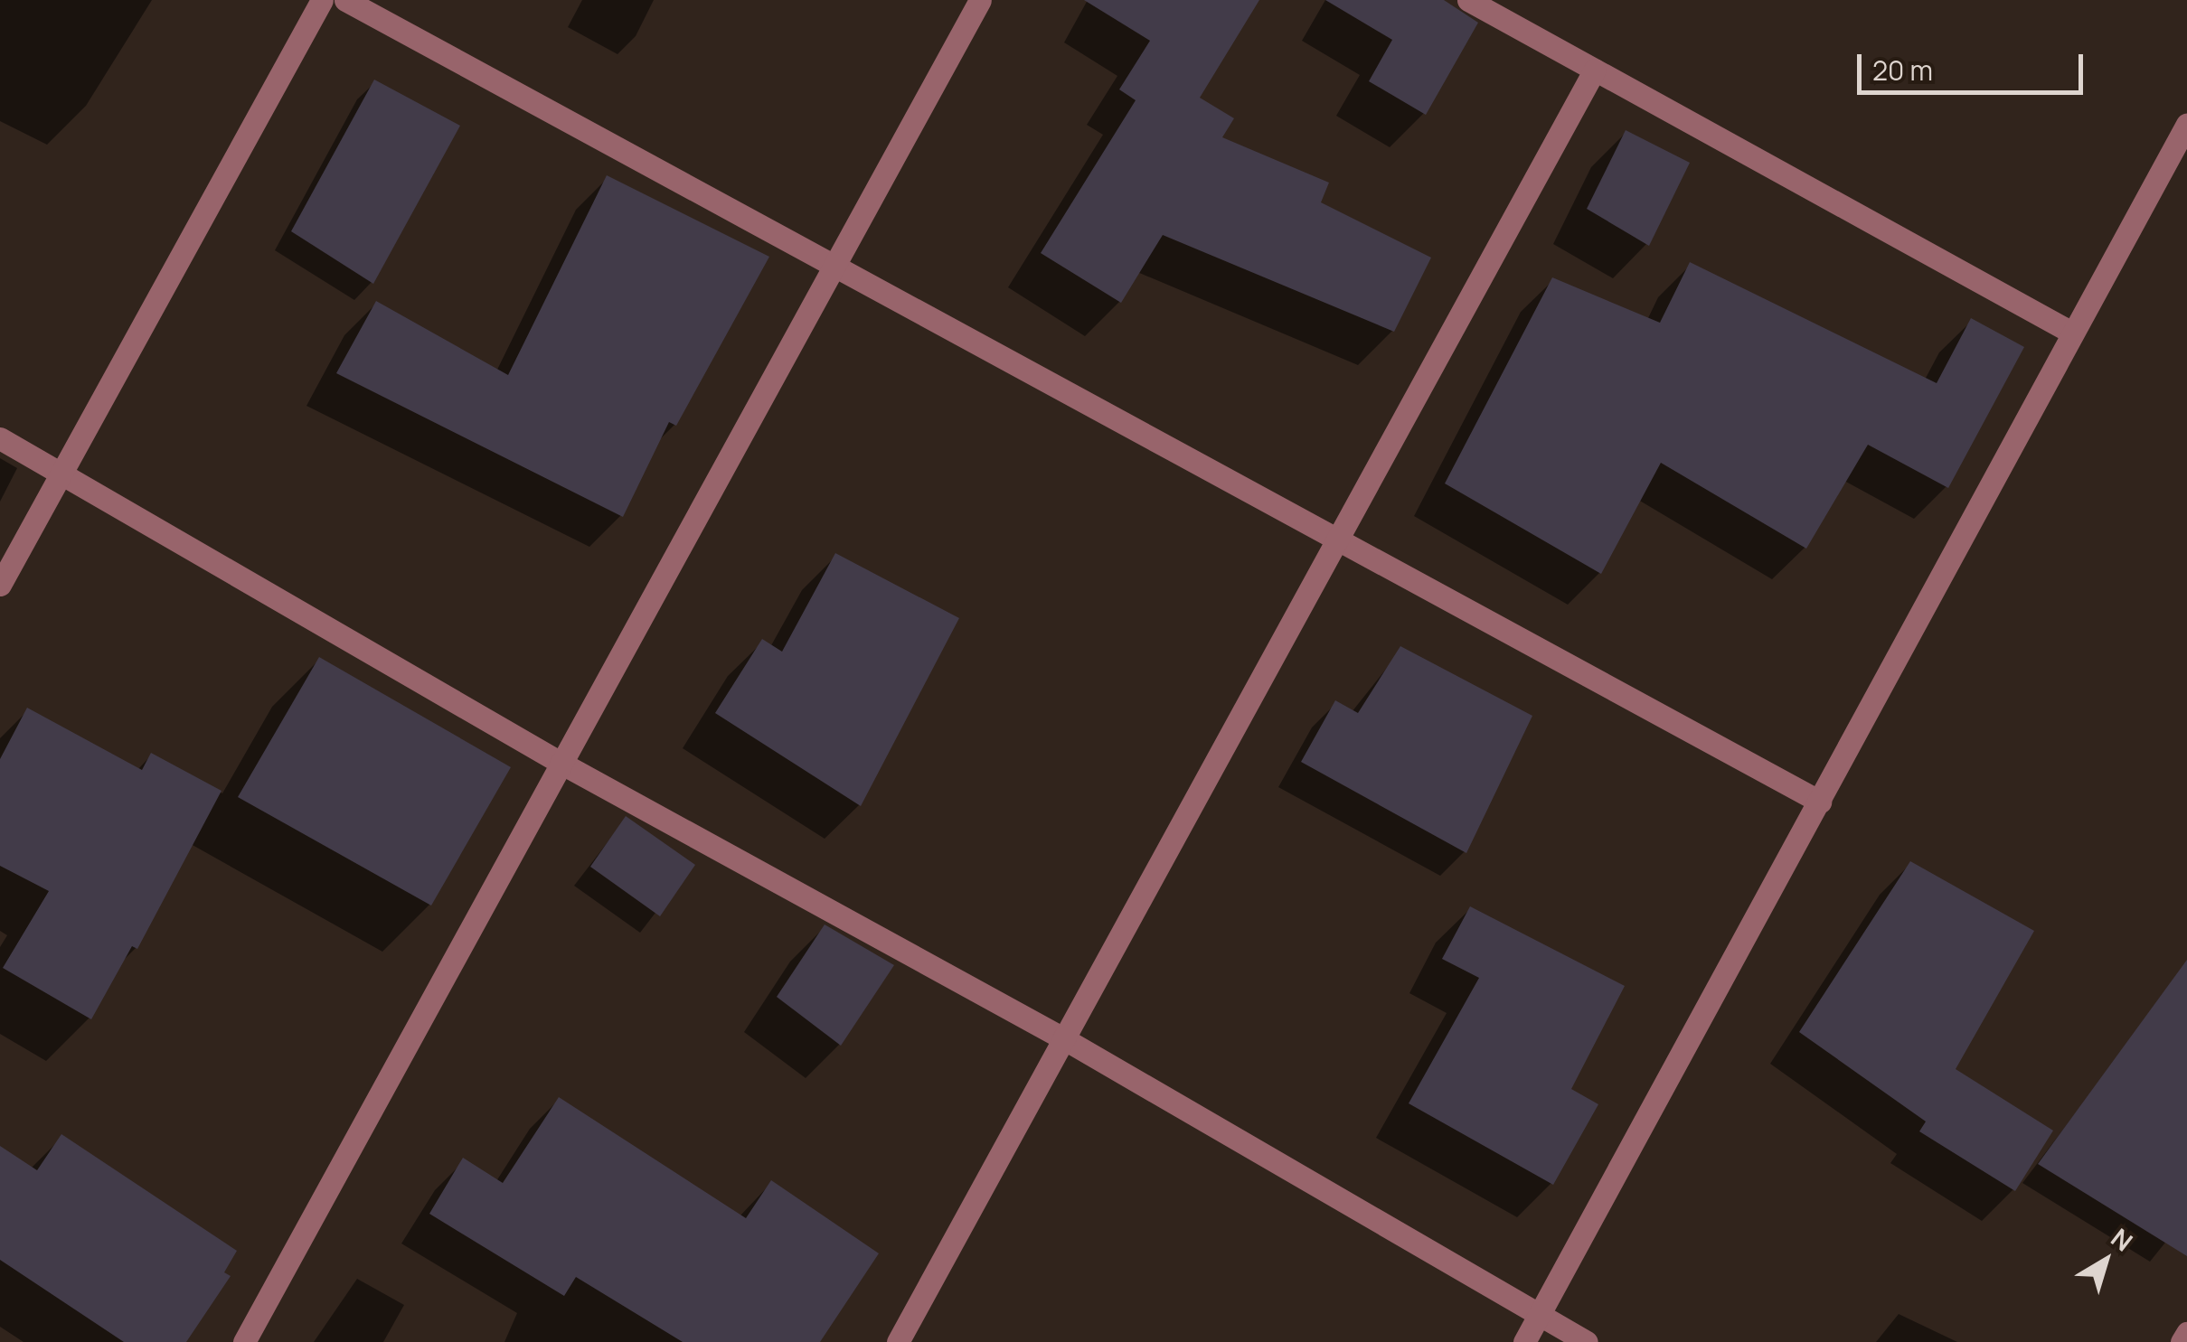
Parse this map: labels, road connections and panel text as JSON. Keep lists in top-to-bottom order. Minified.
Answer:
{"scale_bar":"20 m","north":"top right"}
